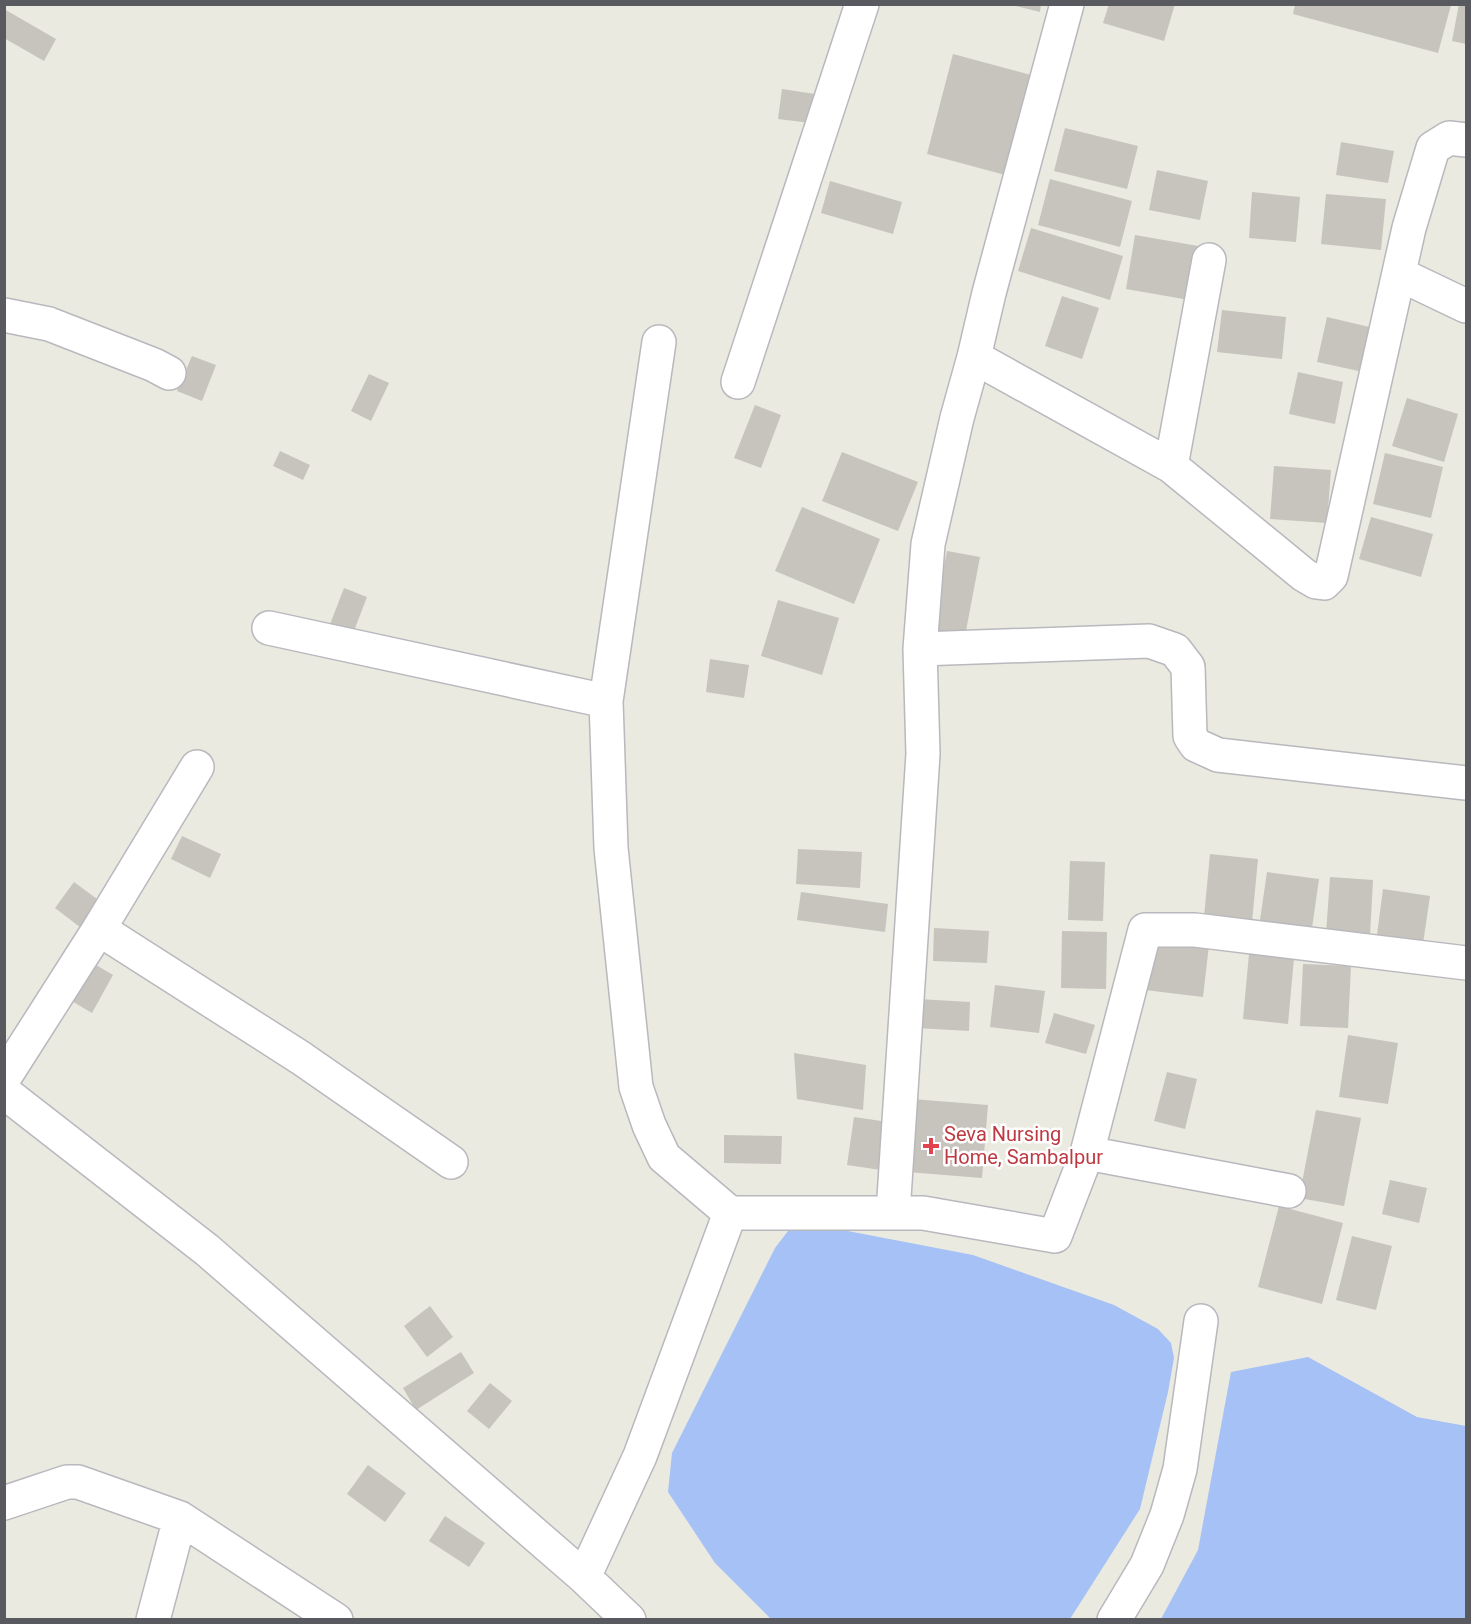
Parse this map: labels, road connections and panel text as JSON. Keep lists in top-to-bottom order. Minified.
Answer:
{"places":{"health":["Seva Nursing Home, Sambalpur"]}}
